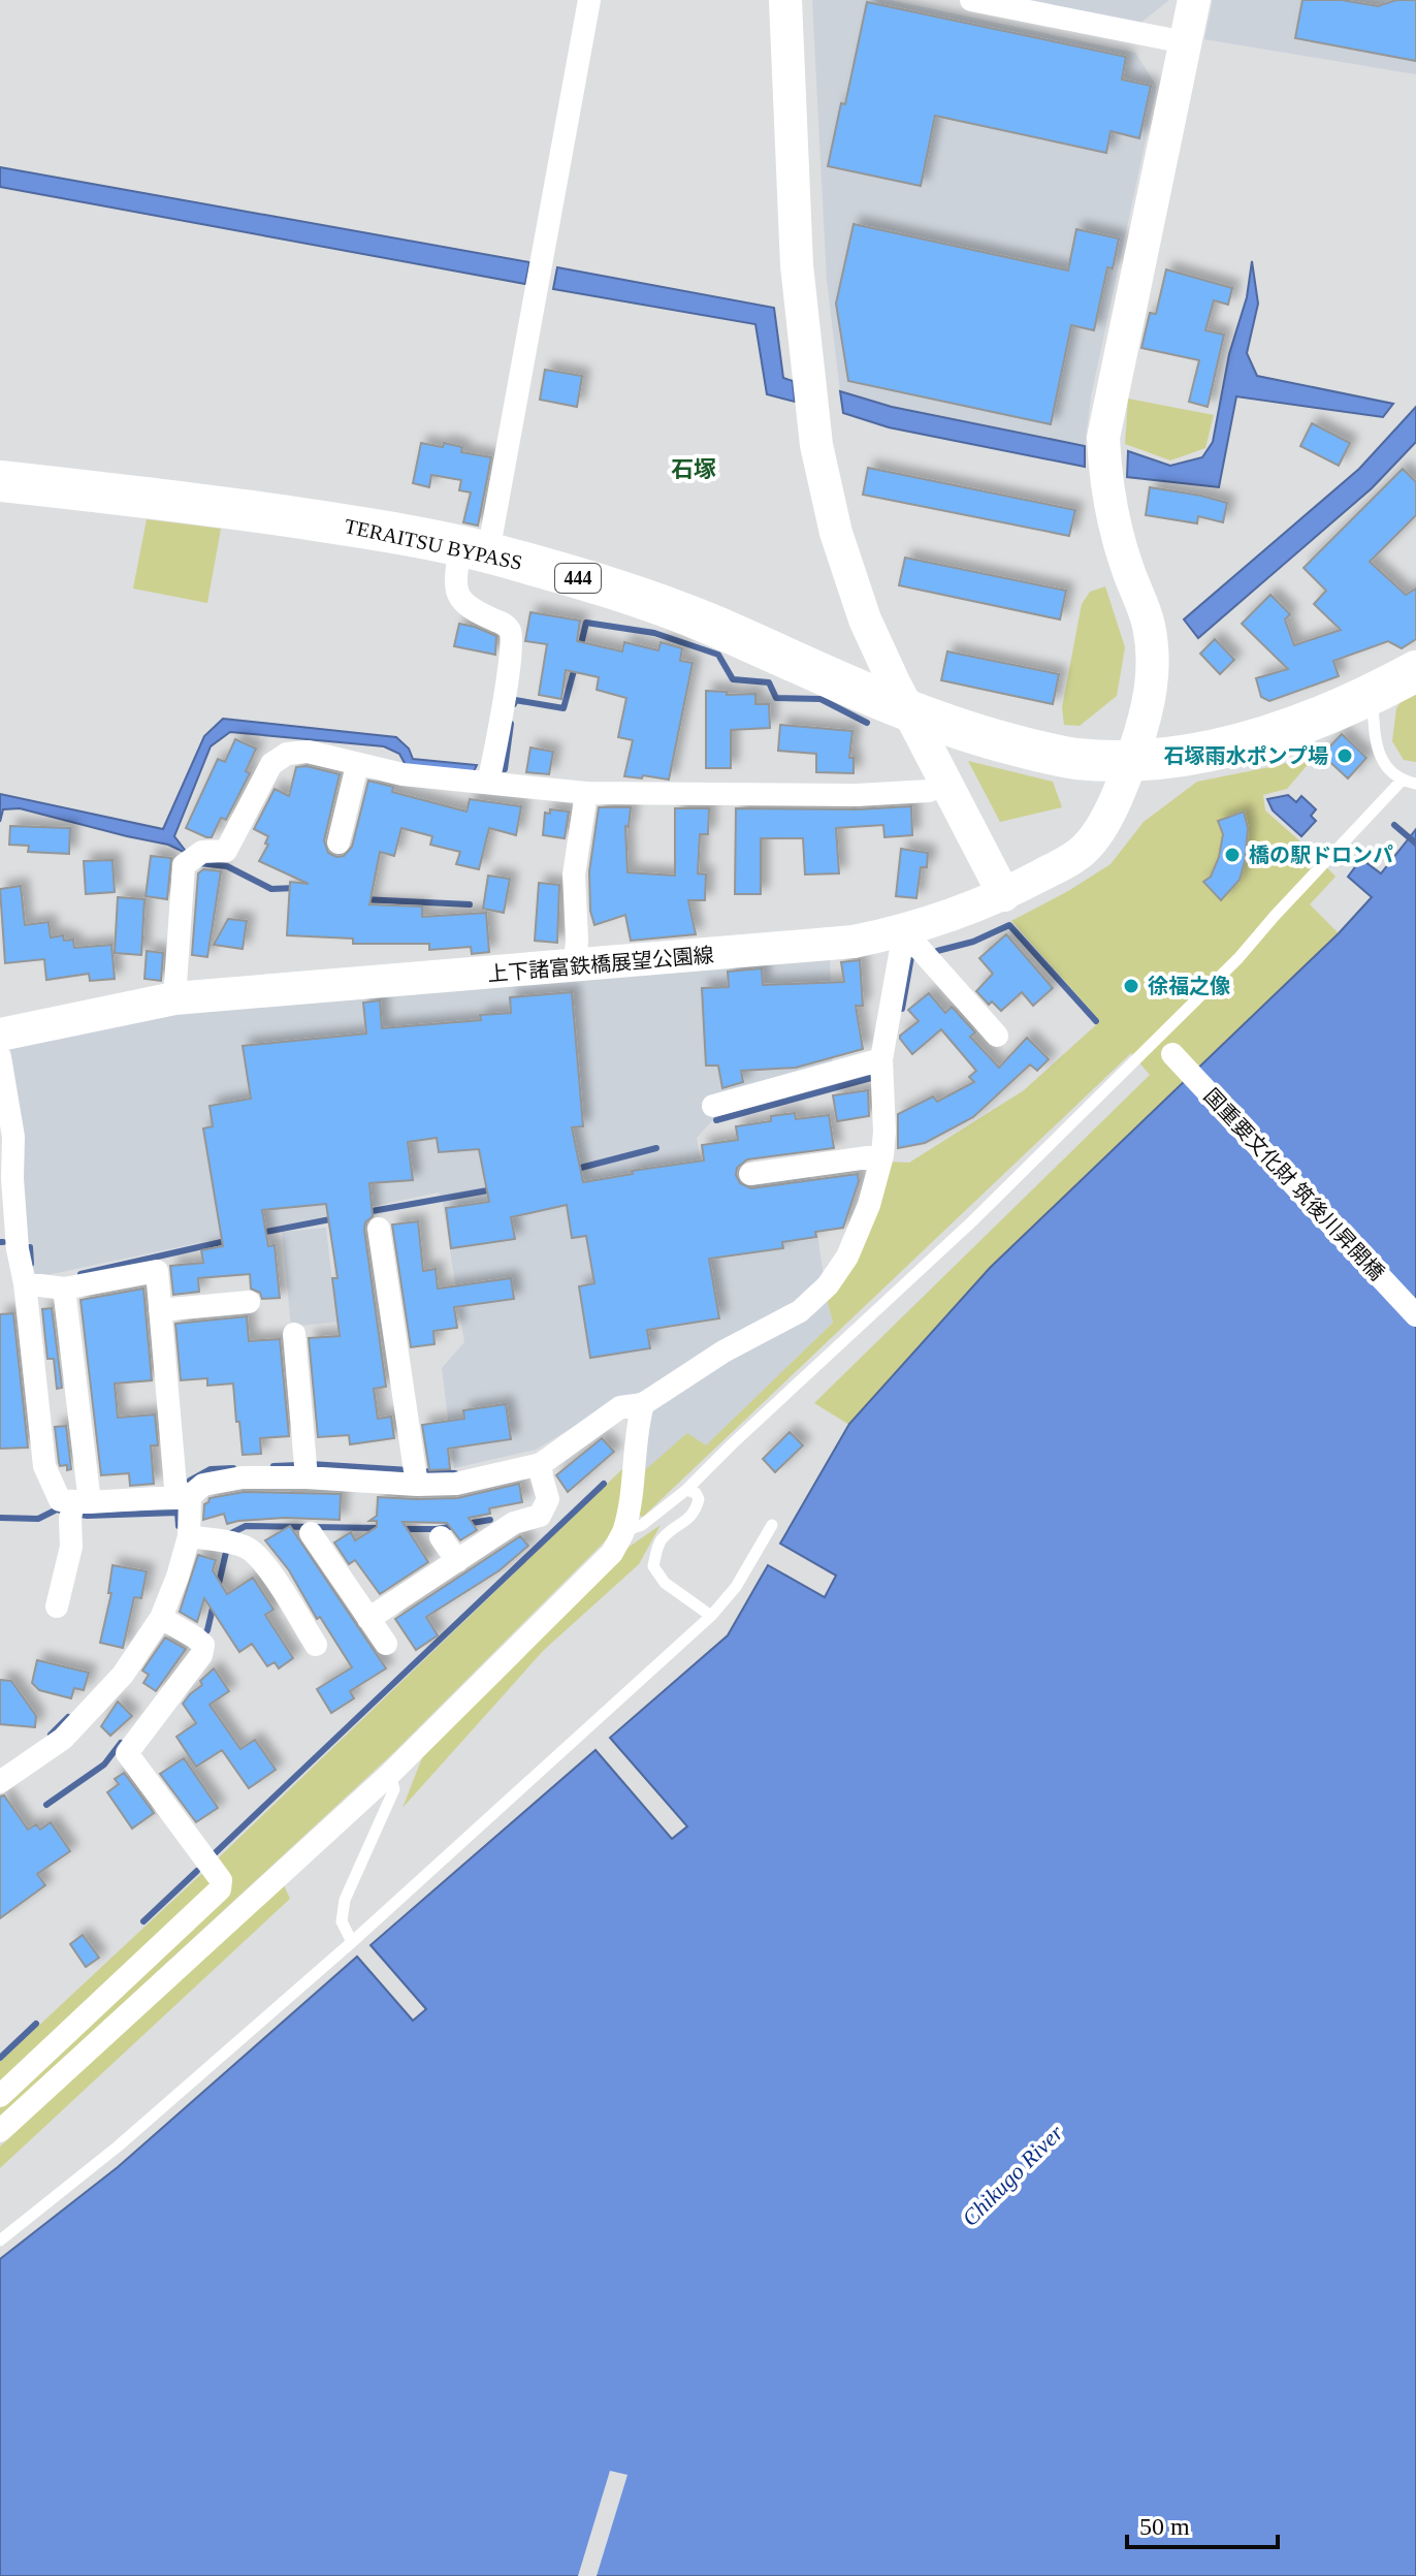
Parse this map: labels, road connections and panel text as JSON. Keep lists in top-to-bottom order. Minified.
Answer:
{"streets":{"highway":["TERAITSU BYPASS","444"],"street":["上下諸富鉄橋展望公園線","国重要文化財 筑後川昇開橋"]},"crossings":[["TERAITSU BYPASS","444"],["TERAITSU BYPASS","上下諸富鉄橋展望公園線"],["444","上下諸富鉄橋展望公園線"]],"districts":["石塚"],"water":["Chikugo River"],"places":["石塚雨水ポンプ場","橋の駅ドロンパ","徐福之像"],"scale_bar":"50 m"}
